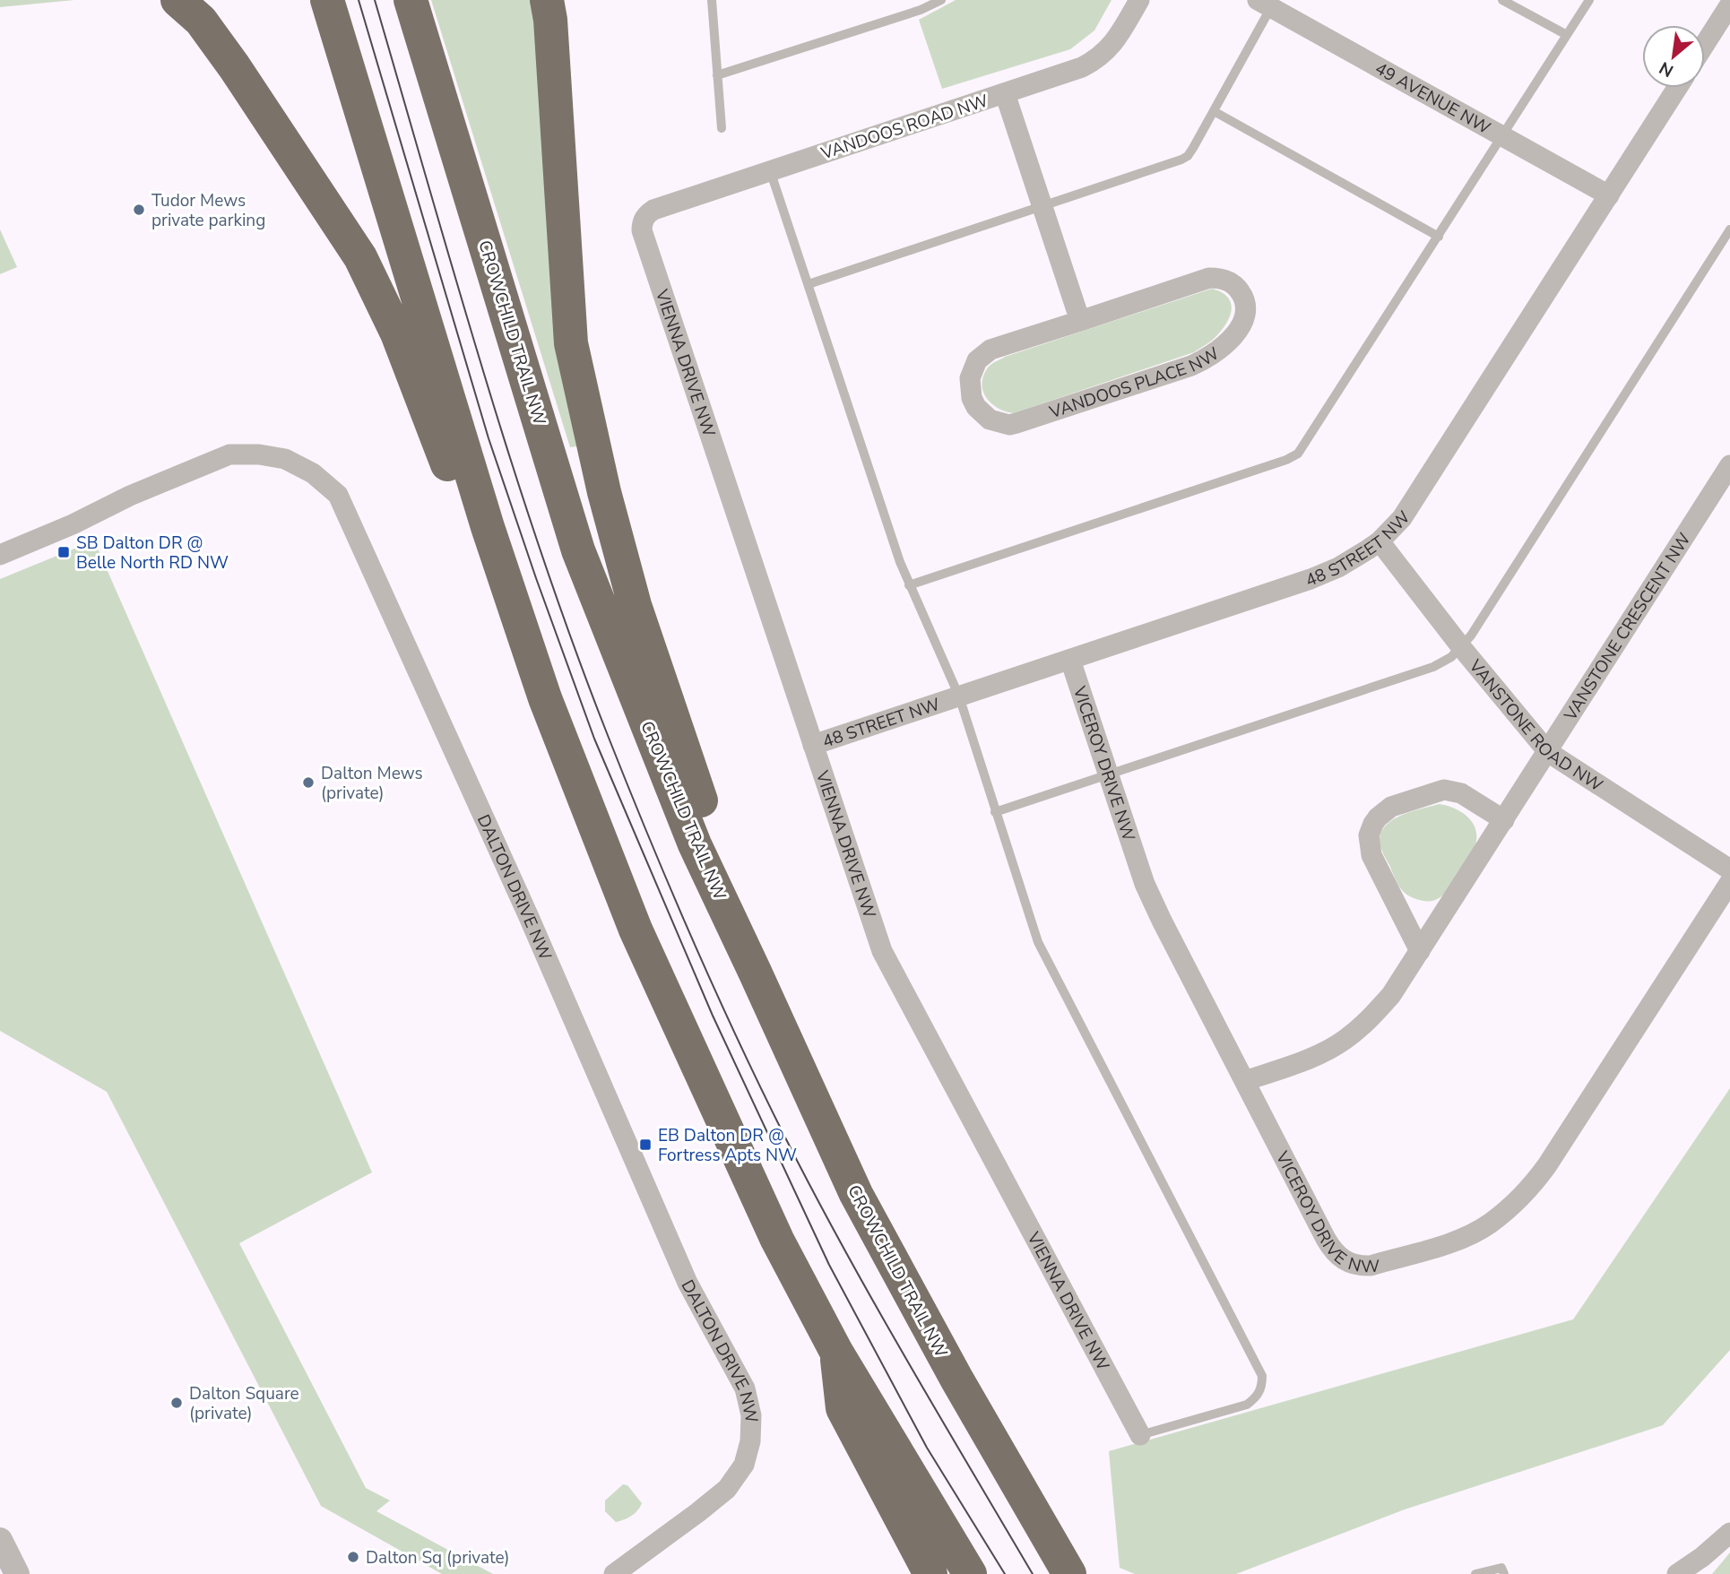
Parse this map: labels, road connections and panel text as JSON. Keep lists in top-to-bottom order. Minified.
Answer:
{"streets":{"highway":["CROWCHILD TRAIL NW"],"street":["49 AVENUE NW","VANDOOS ROAD NW","VIENNA DRIVE NW","VANDOOS PLACE NW","48 STREET NW","VANSTONE CRESCENT NW","VANSTONE ROAD NW","VICEROY DRIVE NW","DALTON DRIVE NW"]},"crossings":[["49 AVENUE NW","48 STREET NW"],["VANDOOS ROAD NW","VIENNA DRIVE NW"],["VIENNA DRIVE NW","48 STREET NW"],["48 STREET NW","VANSTONE ROAD NW"],["48 STREET NW","VICEROY DRIVE NW"],["VANSTONE CRESCENT NW","VANSTONE ROAD NW"],["VANSTONE CRESCENT NW","VICEROY DRIVE NW"]],"places":{"other":["Tudor Mews private parking","Dalton Mews (private)","Dalton Square (private)","Dalton Sq (private)"],"transit":["SB Dalton DR @ Belle North RD NW","EB Dalton DR @ Fortress Apts NW"]},"north":"bottom left"}
